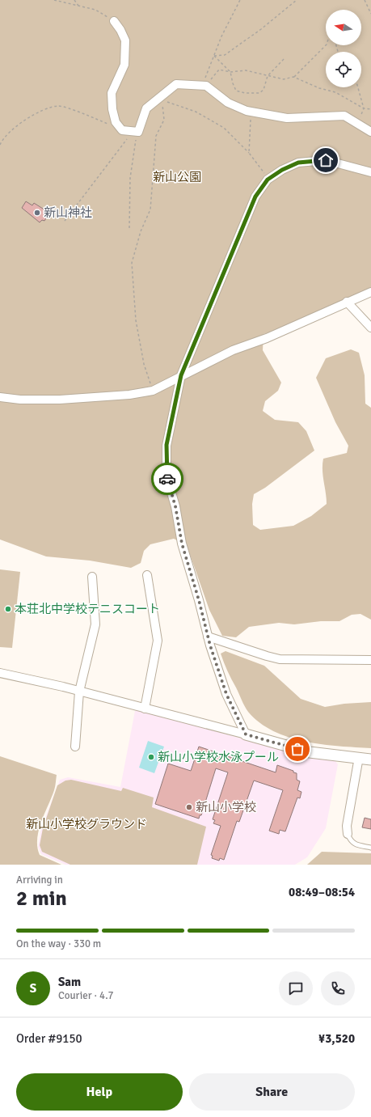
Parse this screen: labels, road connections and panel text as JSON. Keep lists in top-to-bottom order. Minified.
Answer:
{"parks":["新山公園","新山小学校グラウンド"],"places":["新山神社","本荘北中学校テニスコート","新山小学校水泳プール","新山小学校"],"north":"left","page":{"heading":["2 min","Arriving in","08:49–08:54"],"panel":["Sam","Courier · 4.7","Order #9150","¥3,520"],"bar":"On the way · 330 m","round":"S","buttons":["Help","Share"]}}
